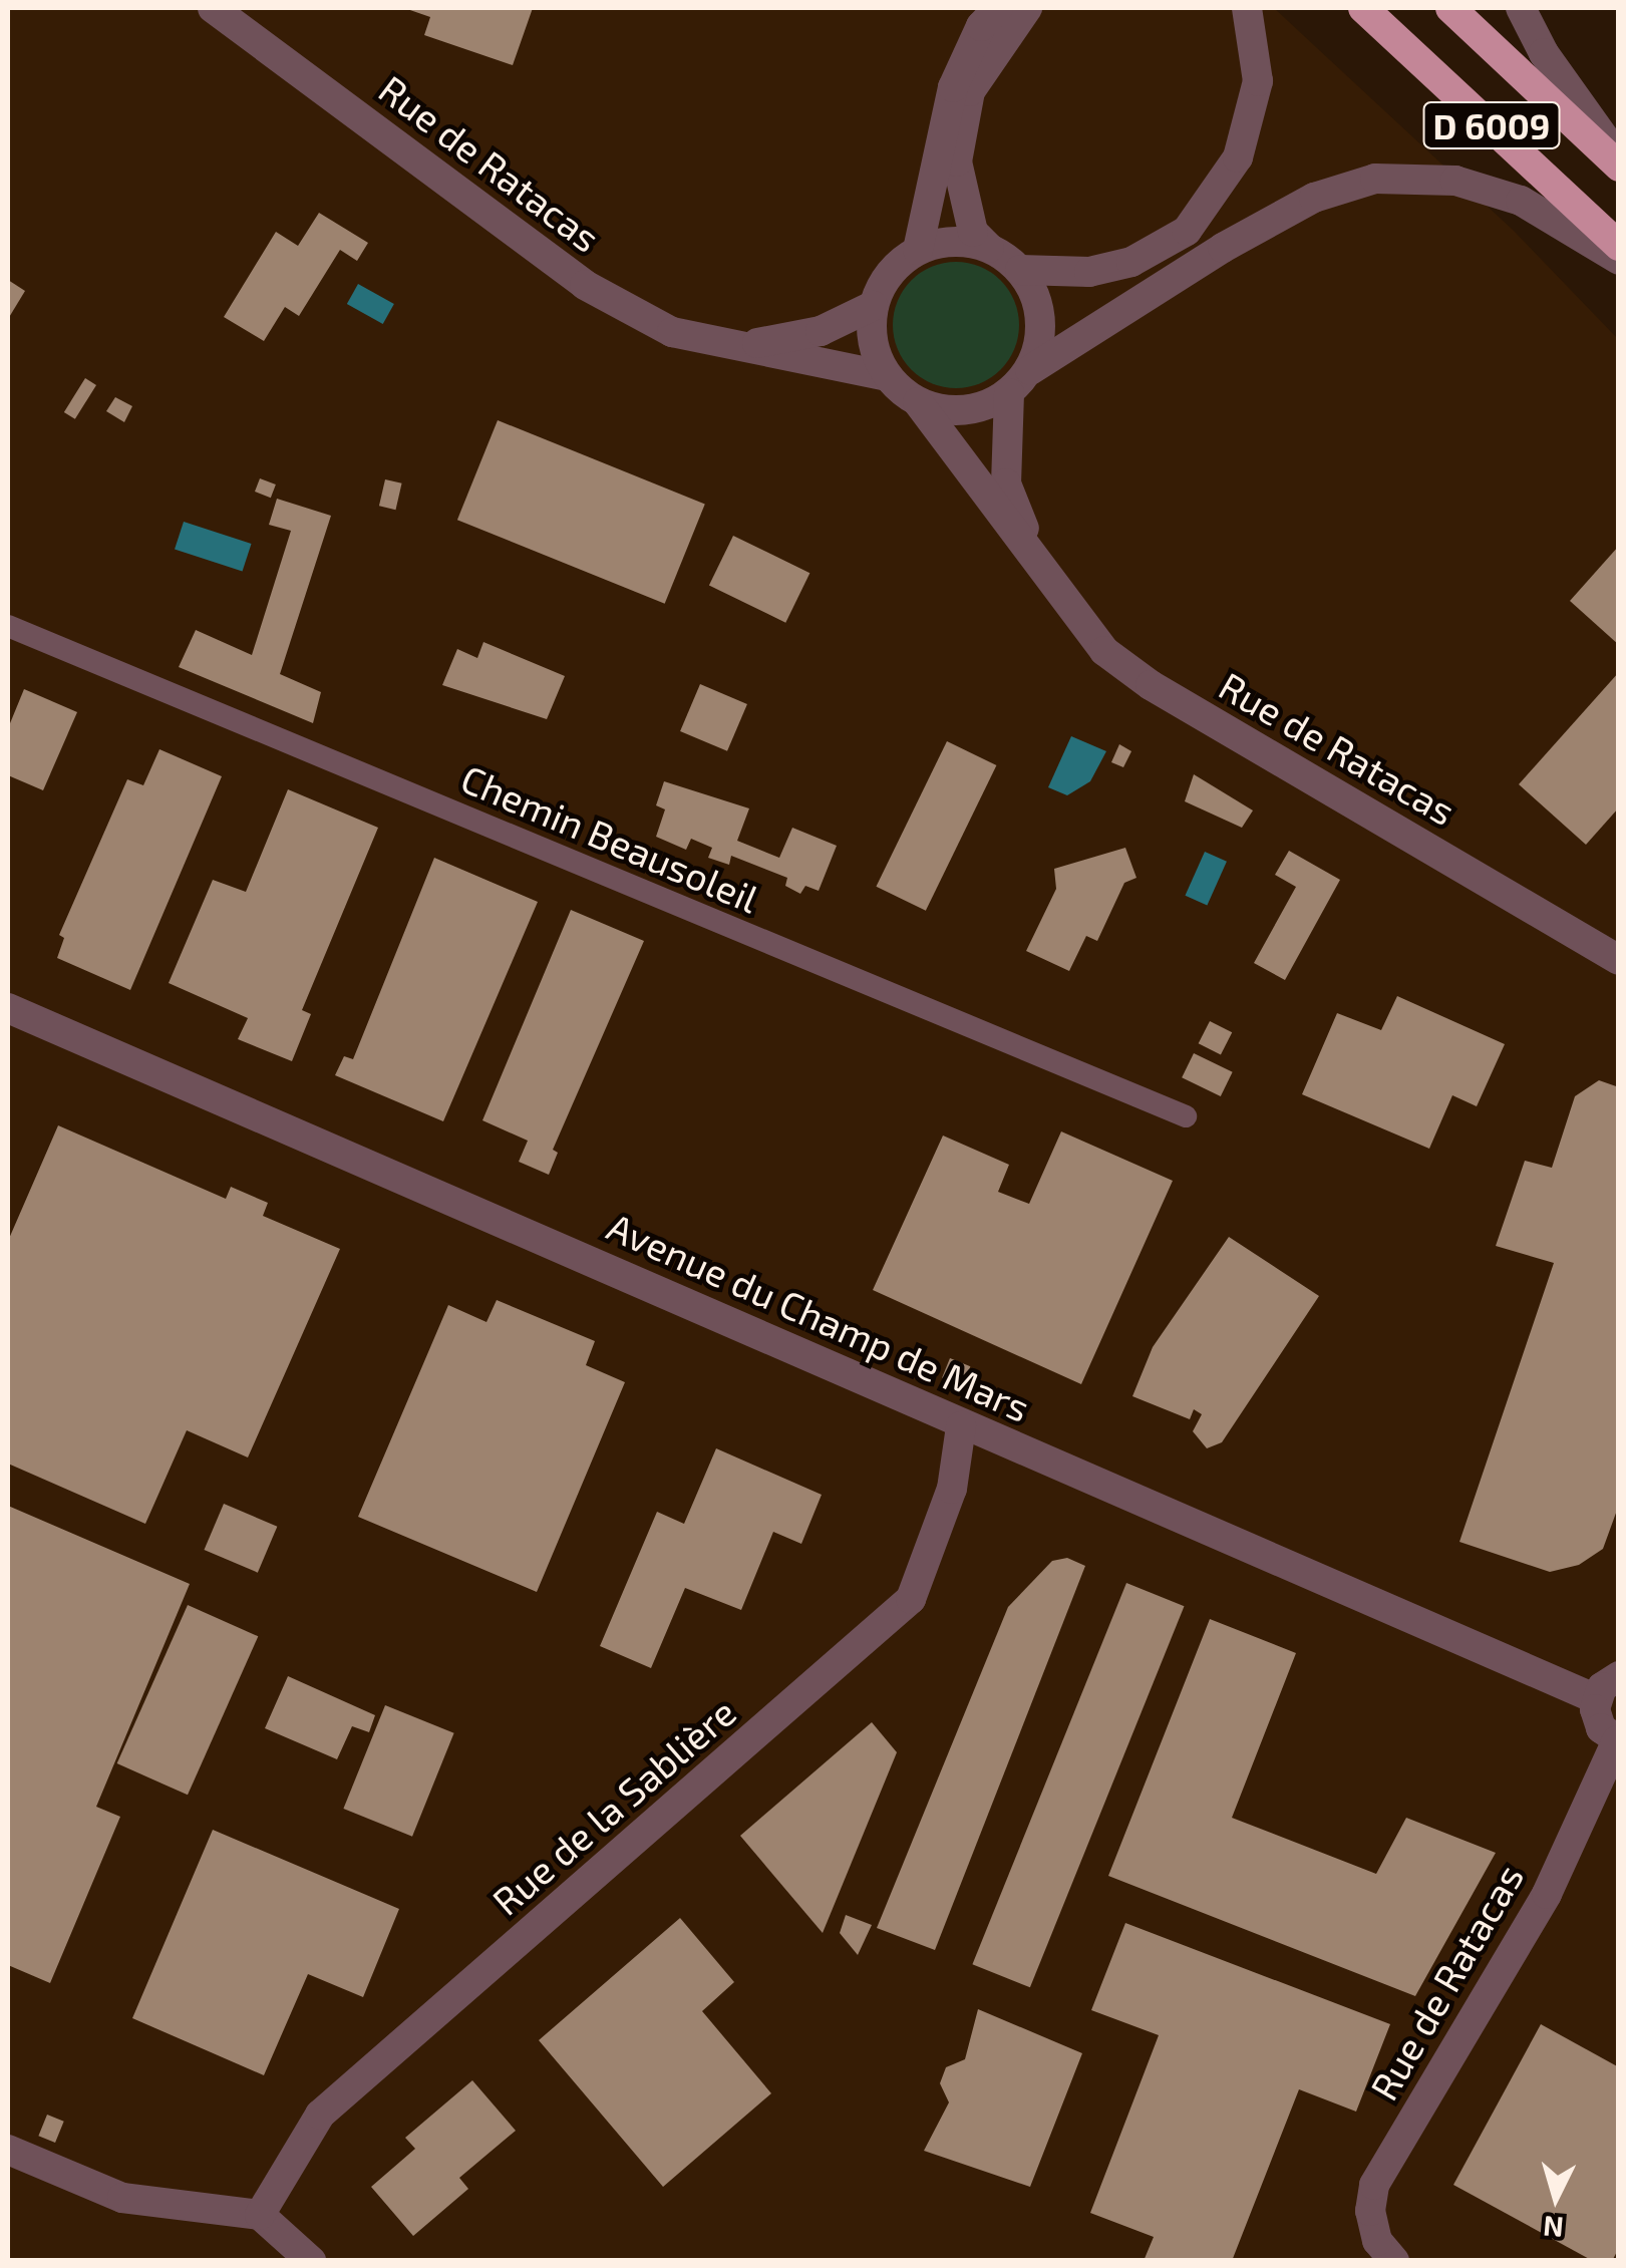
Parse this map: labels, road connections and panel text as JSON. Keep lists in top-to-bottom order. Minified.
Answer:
{"streets":{"main road":["D 6009"],"street":["Rue de Ratacas","Avenue du Champ de Mars","Rue de la Sablière"],"lane":["Chemin Beausoleil"]},"crossings":[["Avenue du Champ de Mars","Rue de la Sablière"]],"north":"bottom"}
